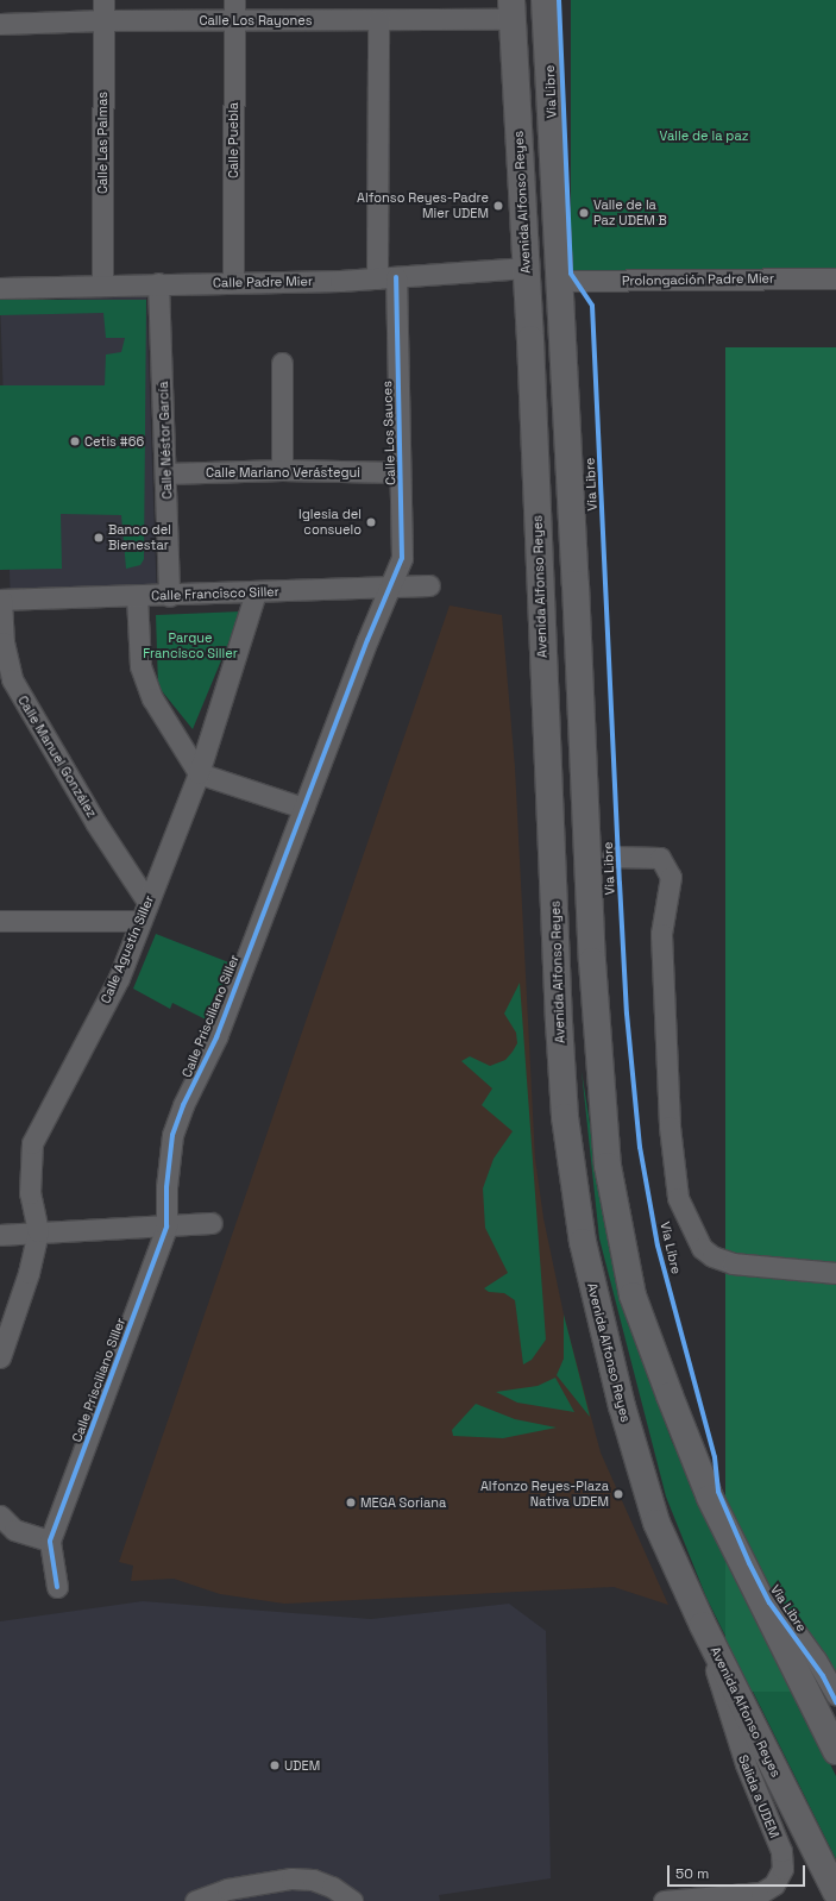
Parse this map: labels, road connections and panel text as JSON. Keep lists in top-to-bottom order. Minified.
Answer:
{"streets":{"main road":["Avenida Alfonso Reyes"],"street":["Calle Los Rayones","Calle Puebla","Calle Las Palmas","Prolongación Padre Mier","Calle Padre Mier","Calle Los Sauces","Calle Néstor García","Calle Mariano Verástegui","Calle Francisco Siller","Calle Manuel González","Calle Agustín Siller","Calle Prisciliano Siller","Salida a UDEM"],"cycle path":["Via Libre"]},"crossings":[["Calle Los Rayones","Calle Puebla"],["Calle Los Rayones","Calle Las Palmas"],["Calle Los Rayones","Avenida Alfonso Reyes"],["Calle Los Rayones","Calle Los Sauces"],["Calle Puebla","Calle Padre Mier"],["Calle Las Palmas","Calle Padre Mier"],["Avenida Alfonso Reyes","Calle Padre Mier"],["Avenida Alfonso Reyes","Salida a UDEM"],["Calle Padre Mier","Calle Los Sauces"],["Calle Padre Mier","Calle Néstor García"],["Calle Los Sauces","Calle Mariano Verástegui"],["Calle Los Sauces","Calle Francisco Siller"],["Calle Los Sauces","Calle Prisciliano Siller"],["Calle Néstor García","Calle Mariano Verástegui"],["Calle Néstor García","Calle Francisco Siller"],["Calle Francisco Siller","Calle Manuel González"],["Calle Francisco Siller","Calle Agustín Siller"],["Calle Francisco Siller","Calle Prisciliano Siller"],["Calle Manuel González","Calle Agustín Siller"]],"parks":["Valle de la paz","Parque Francisco Siller"],"places":["Alfonso Reyes-Padre Mier UDEM","Valle de la Paz UDEM B","Cetis #66","Iglesia del consuelo","Banco del Bienestar","Alfonzo Reyes-Plaza Nativa UDEM","MEGA Soriana","UDEM"],"scale_bar":"50 m"}
